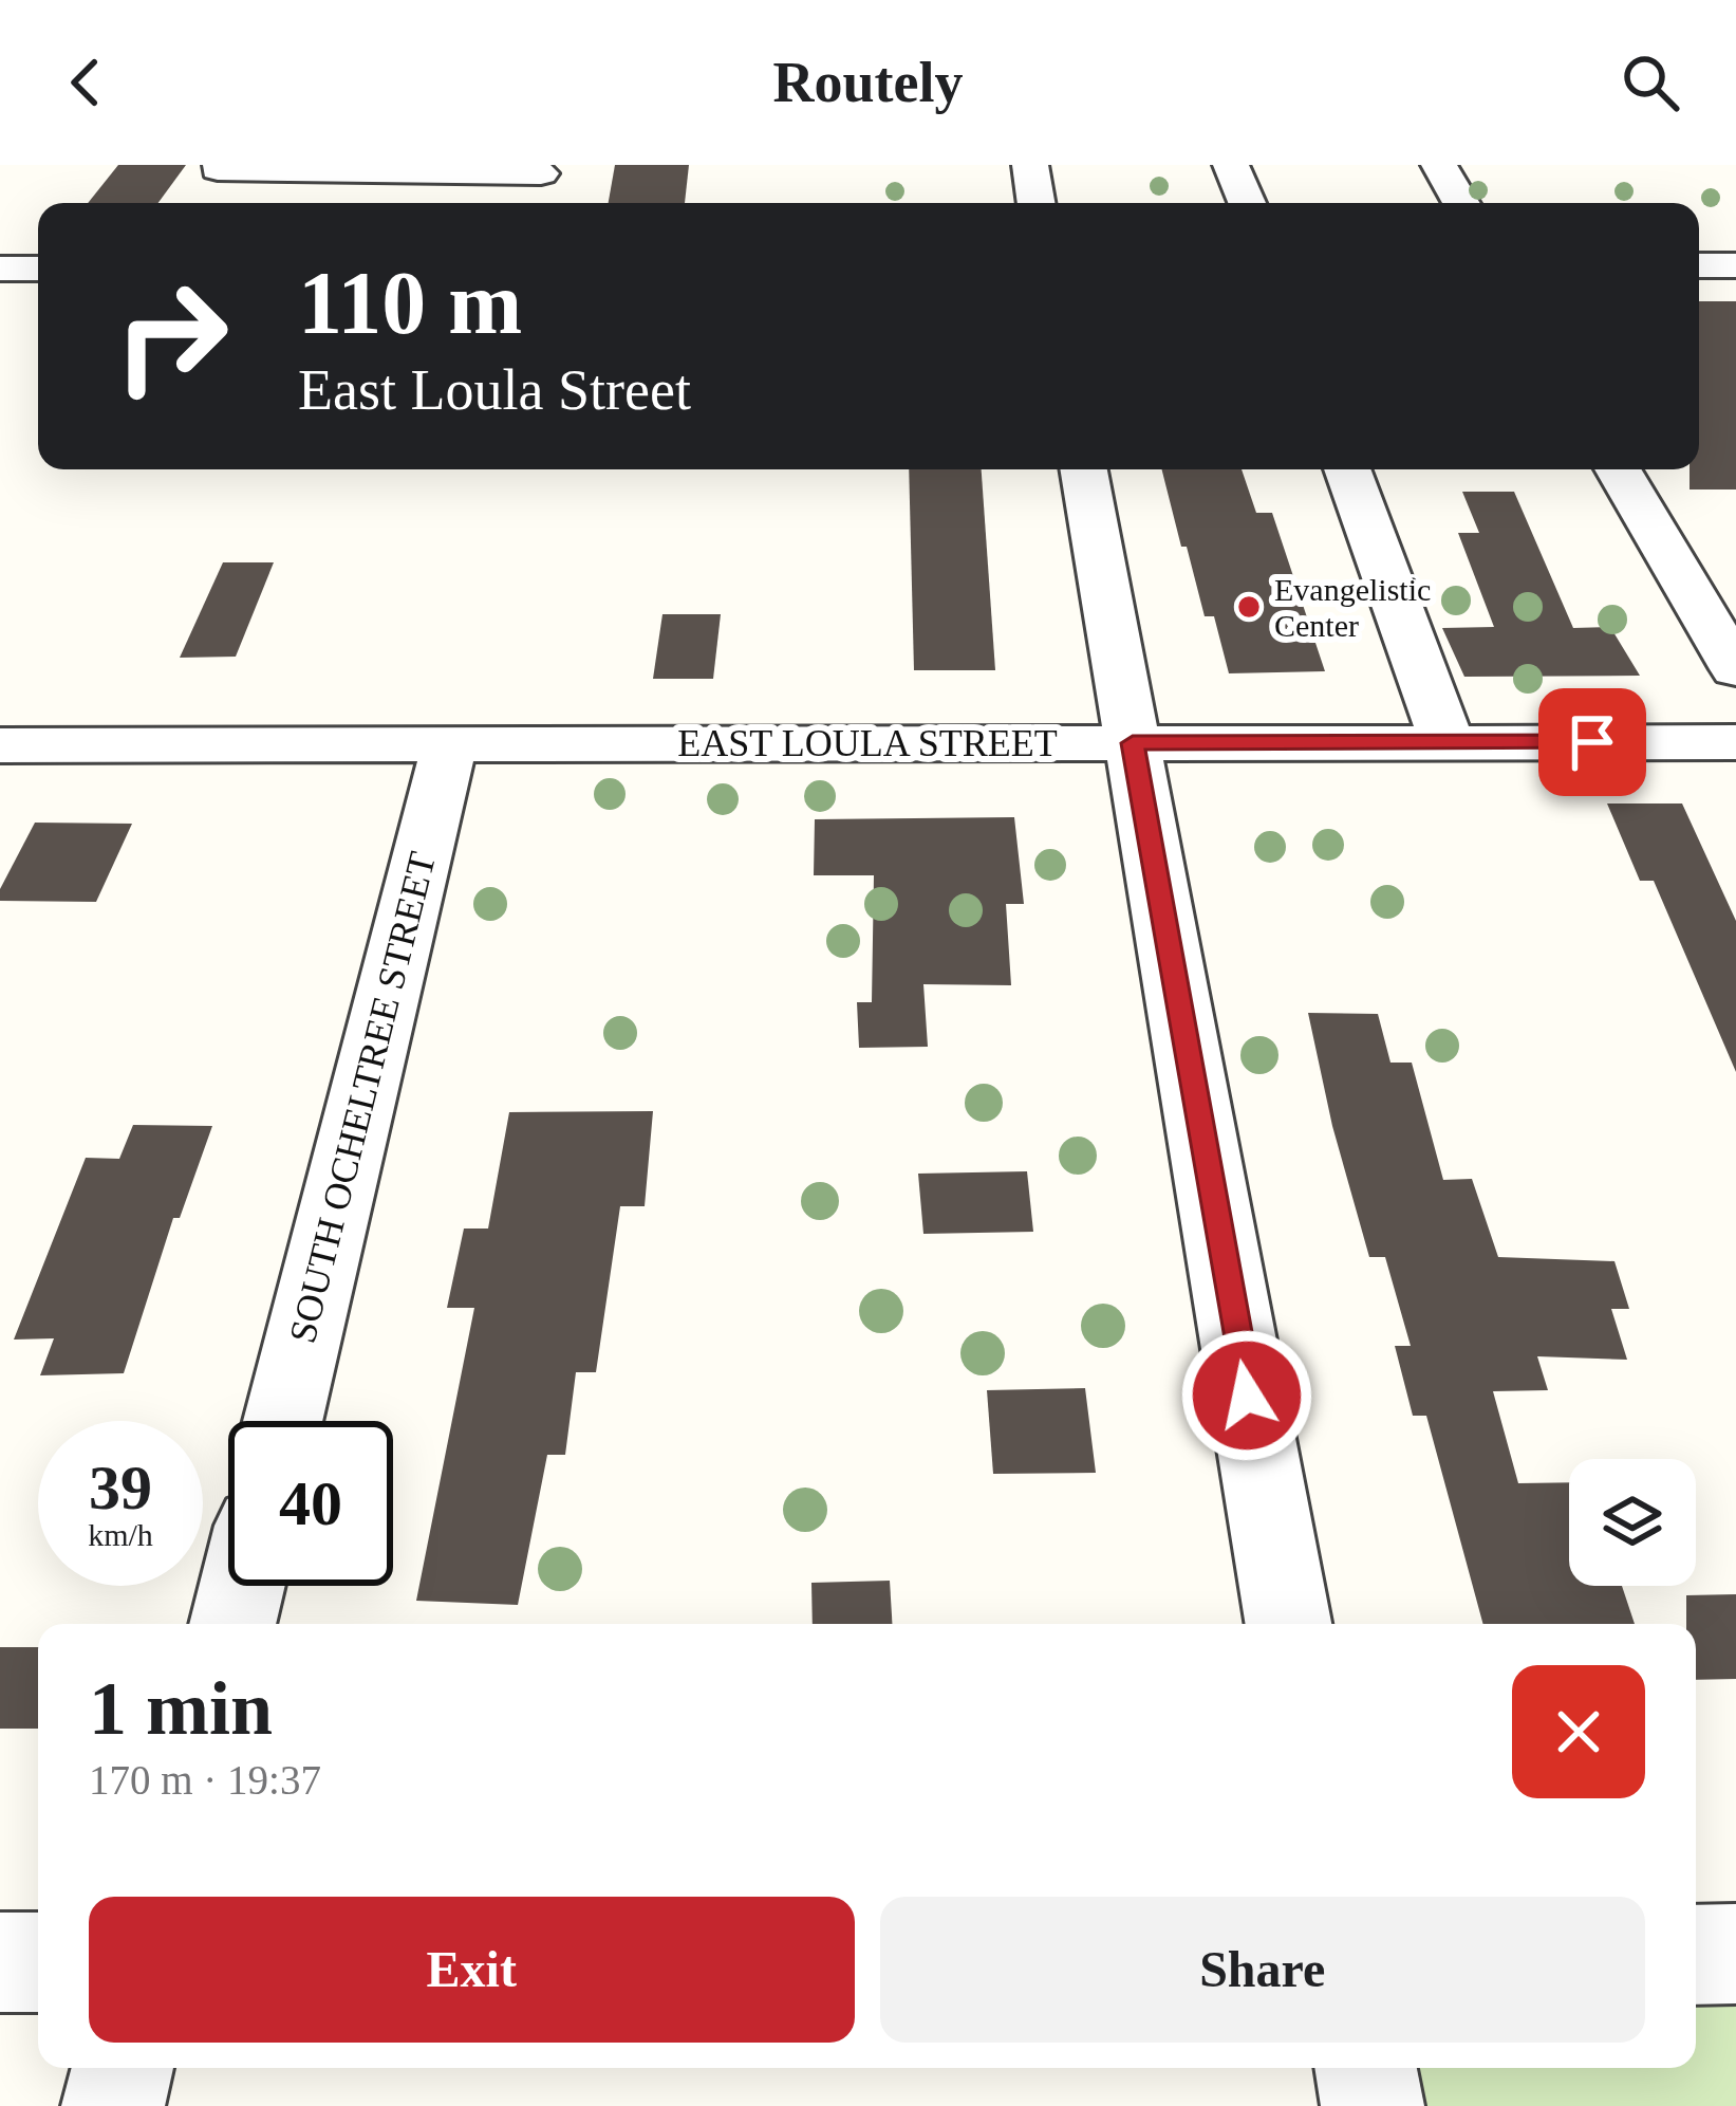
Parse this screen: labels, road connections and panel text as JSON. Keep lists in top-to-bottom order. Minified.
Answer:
{"streets":{"street":["EAST LOULA STREET","SOUTH OCHELTREE STREET"]},"crossings":[["EAST LOULA STREET","SOUTH OCHELTREE STREET"]],"places":["Evangelistic Center"],"page":{"header":"Routely","turn":["110 m","East Loula Street"],"speed":"39 km/h","limit":"40","heading":["1 min","170 m · 19:37"],"buttons":["Exit","Share"]}}
